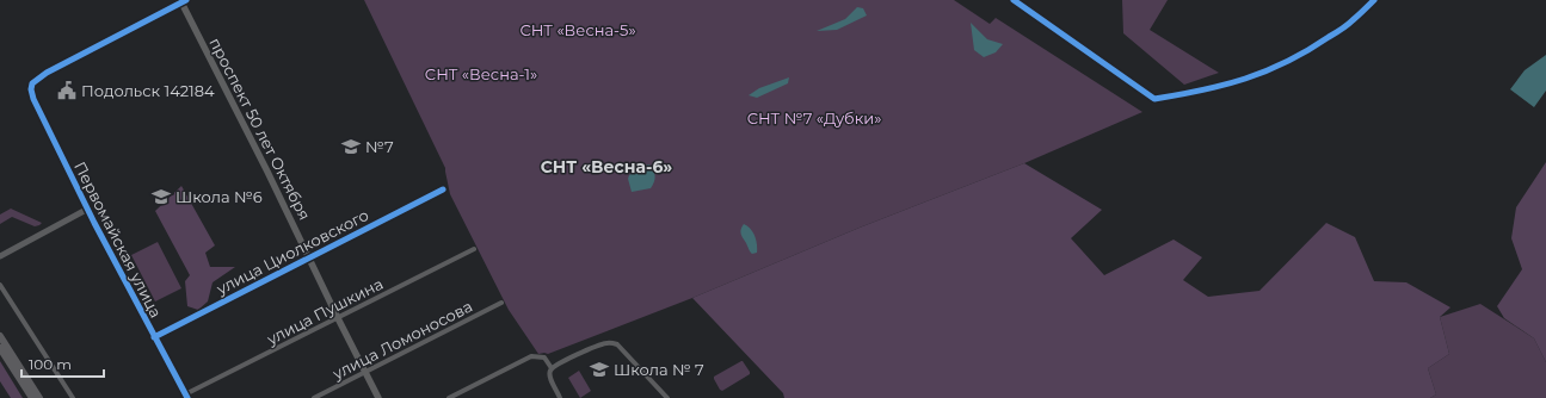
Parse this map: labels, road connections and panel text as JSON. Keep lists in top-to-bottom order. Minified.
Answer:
{"streets":{"main road":["проспект 50 лет Октября"],"street":["Первомайская улица","улица Циолковского","улица Пушкина","улица Ломоносова"]},"crossings":[["проспект 50 лет Октября","Первомайская улица"],["проспект 50 лет Октября","улица Циолковского"],["проспект 50 лет Октября","улица Пушкина"],["проспект 50 лет Октября","улица Ломоносова"],["Первомайская улица","улица Циолковского"],["Первомайская улица","улица Пушкина"]],"districts":["СНТ «Весна-6»"],"parks":["СНТ «Весна-5»","СНТ «Весна-1»","СНТ №7 «Дубки»"],"places":{"public building":["Подольск 142184"],"school or university":["№7","Школа №6","Школа № 7"]},"scale_bar":"100 m"}
